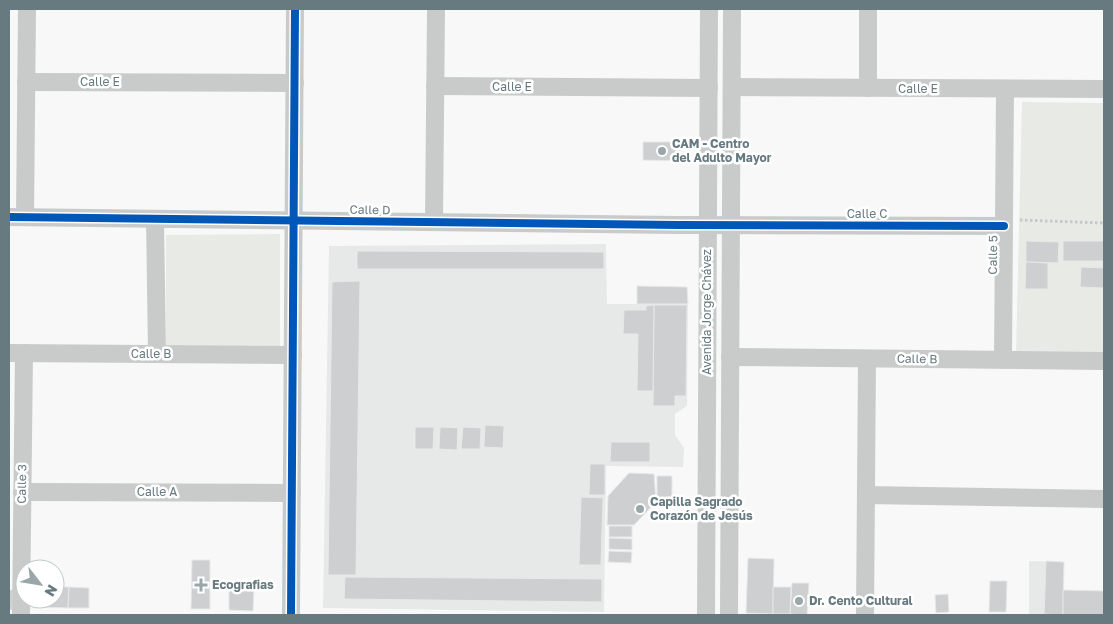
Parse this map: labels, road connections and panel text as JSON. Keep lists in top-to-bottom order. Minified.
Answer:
{"streets":{"street":["Calle E","Calle D","Calle C","Calle 5","Avenida Jorge Chávez","Calle B","Calle 3","Calle A"]},"crossings":[["Calle E","Calle 5"],["Calle E","Avenida Jorge Chávez"],["Calle D","Calle C"],["Calle D","Avenida Jorge Chávez"],["Calle C","Calle 5"],["Calle C","Avenida Jorge Chávez"],["Calle 5","Calle B"],["Avenida Jorge Chávez","Calle B"],["Calle B","Calle 3"],["Calle 3","Calle A"]],"places":{"other":["CAM - Centro del Adulto Mayor","Capilla Sagrado Corazón de Jesús","Dr. Cento Cultural"],"health":["Ecografias"]},"north":"bottom right"}
